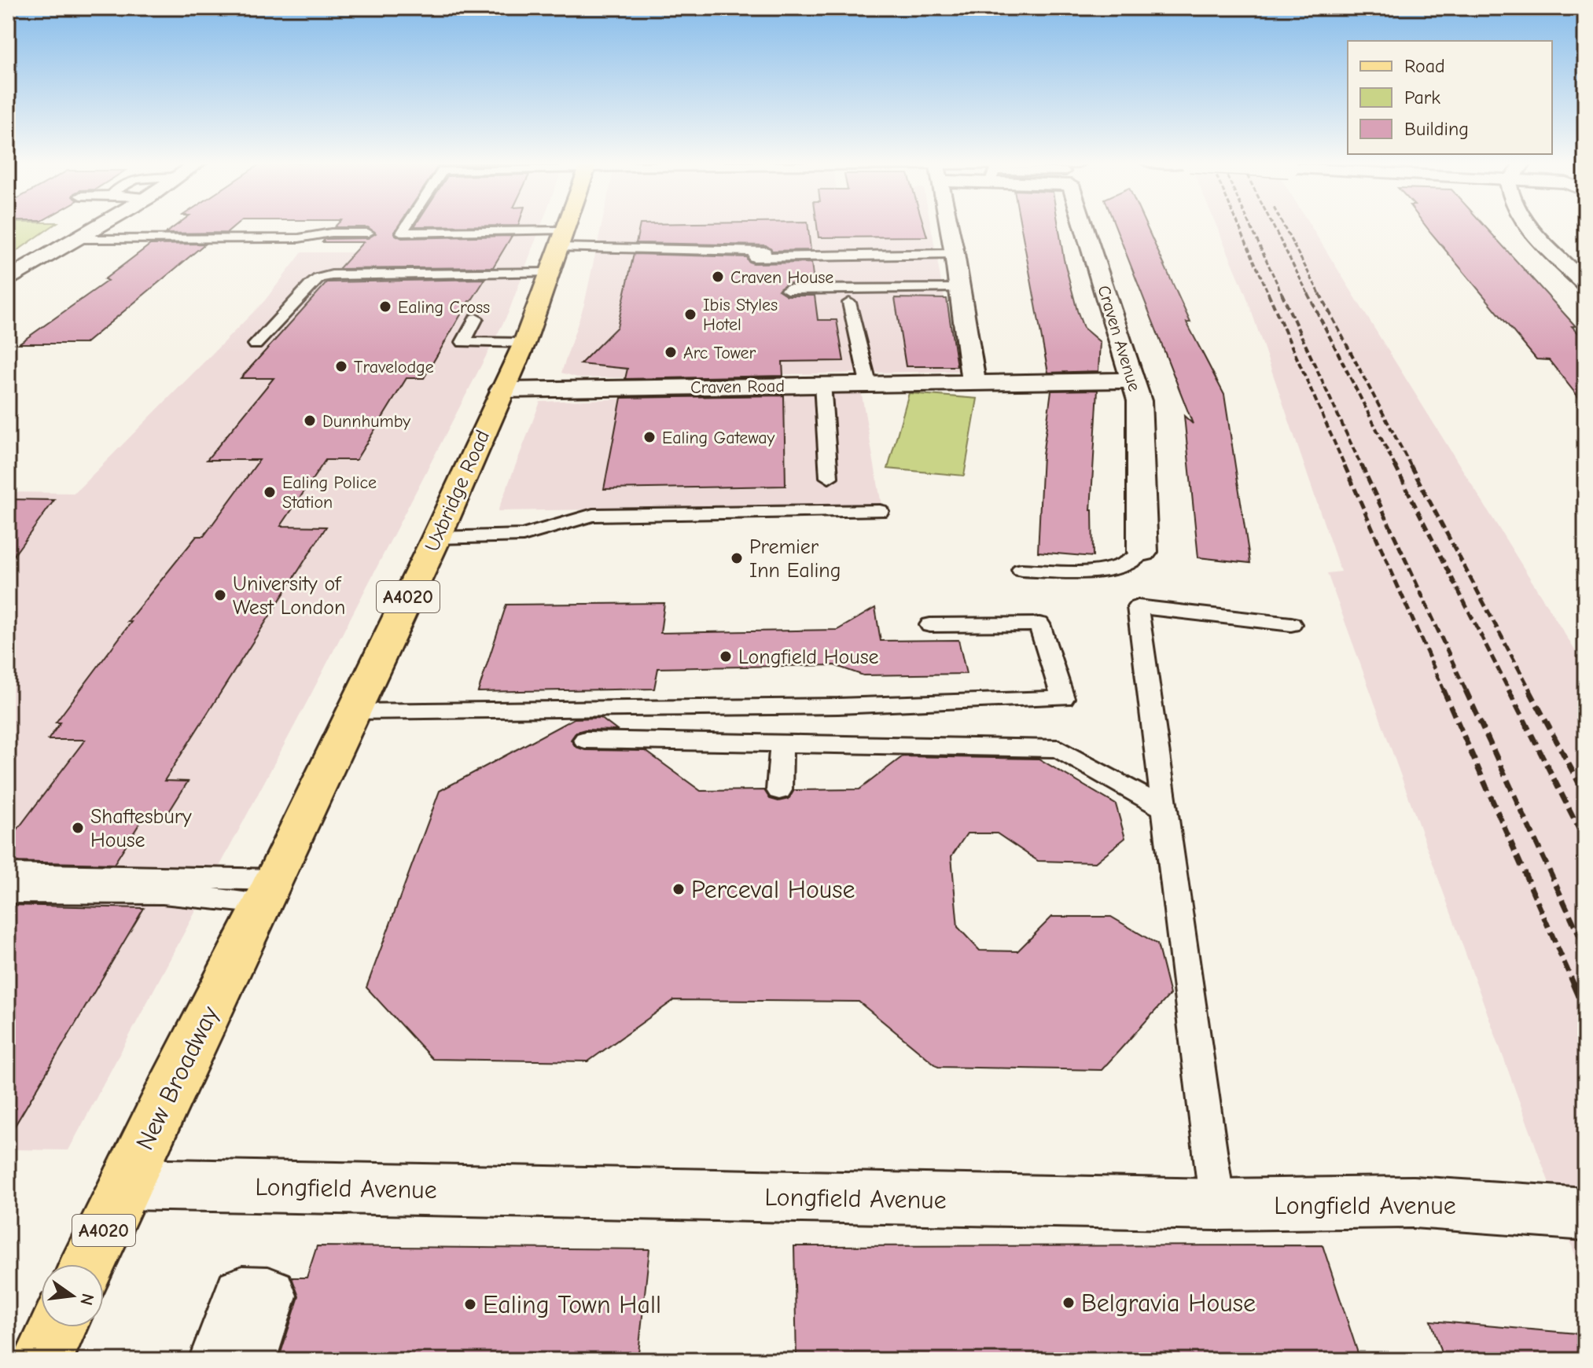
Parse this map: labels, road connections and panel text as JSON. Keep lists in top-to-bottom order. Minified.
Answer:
{"streets":{"main road":["Uxbridge Road","A4020","New Broadway"],"street":["Craven Avenue","Craven Road","Longfield Avenue"]},"crossings":[["Craven Avenue","Craven Road"],["Craven Road","Uxbridge Road"],["Uxbridge Road","New Broadway"],["New Broadway","Longfield Avenue"]],"places":["Craven House","Ealing Cross","Ibis Styles Hotel","Arc Tower","Travelodge","Dunnhumby","Ealing Gateway","Ealing Police Station","Premier Inn Ealing","University of West London","Longfield House","Shaftesbury House","Perceval House","Belgravia House","Ealing Town Hall"],"legend":["Road","Park","Building"],"north":"right"}
